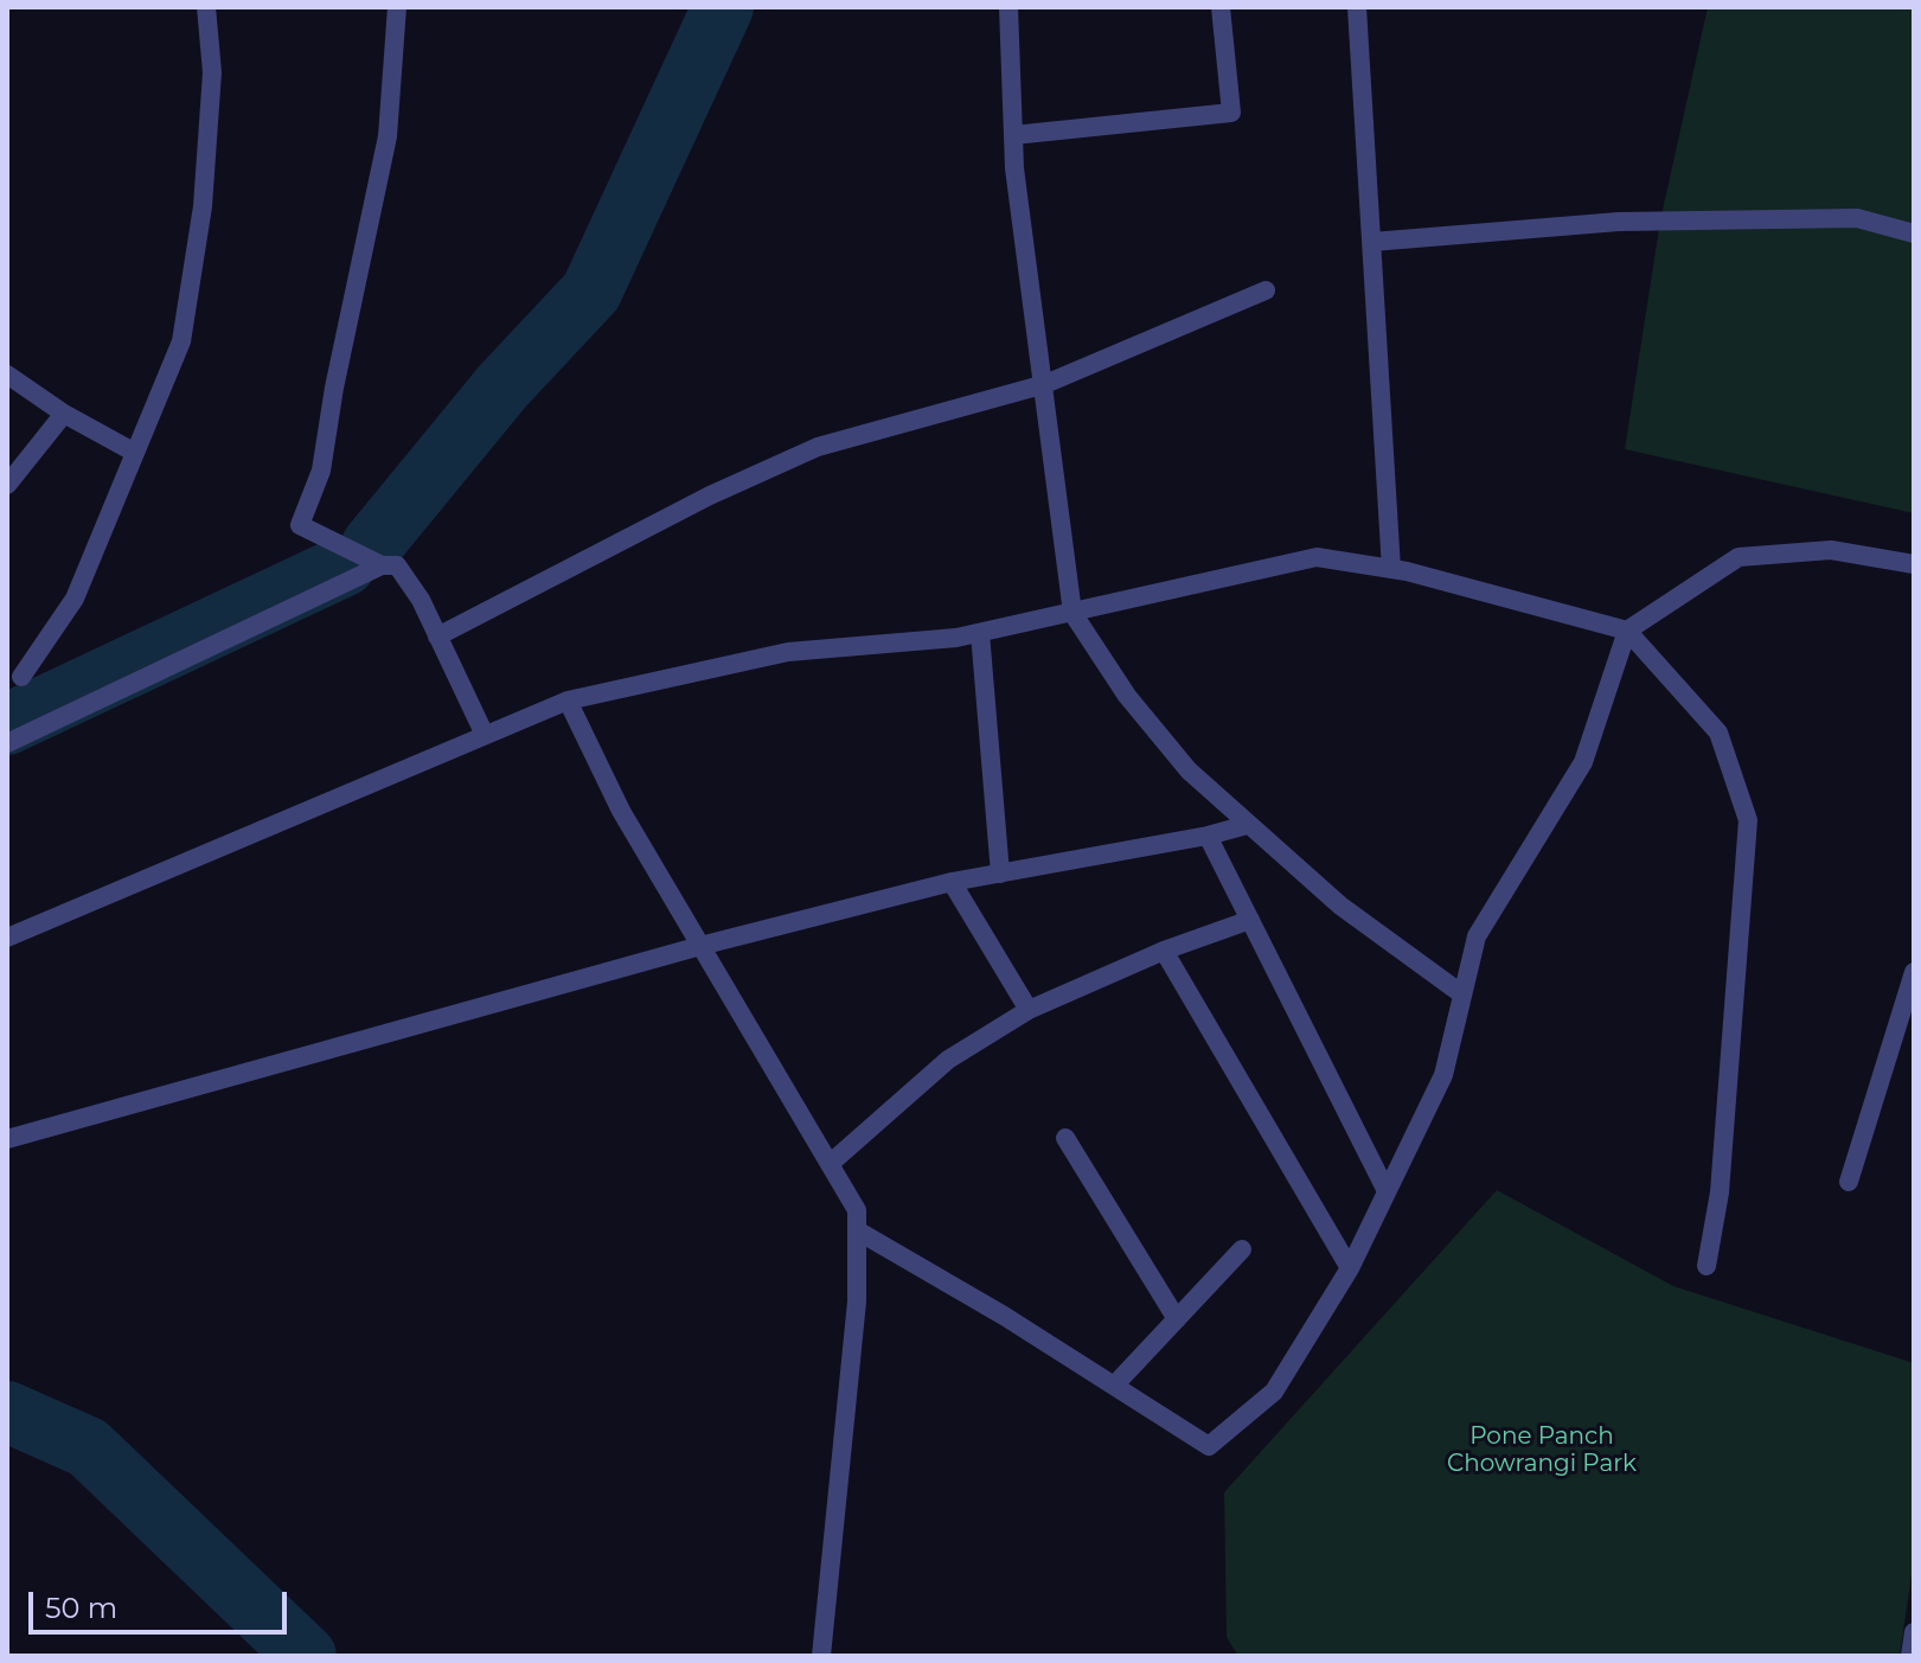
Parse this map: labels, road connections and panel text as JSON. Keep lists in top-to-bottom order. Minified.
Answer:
{"parks":["Pone Panch Chowrangi Park"],"scale_bar":"50 m"}
